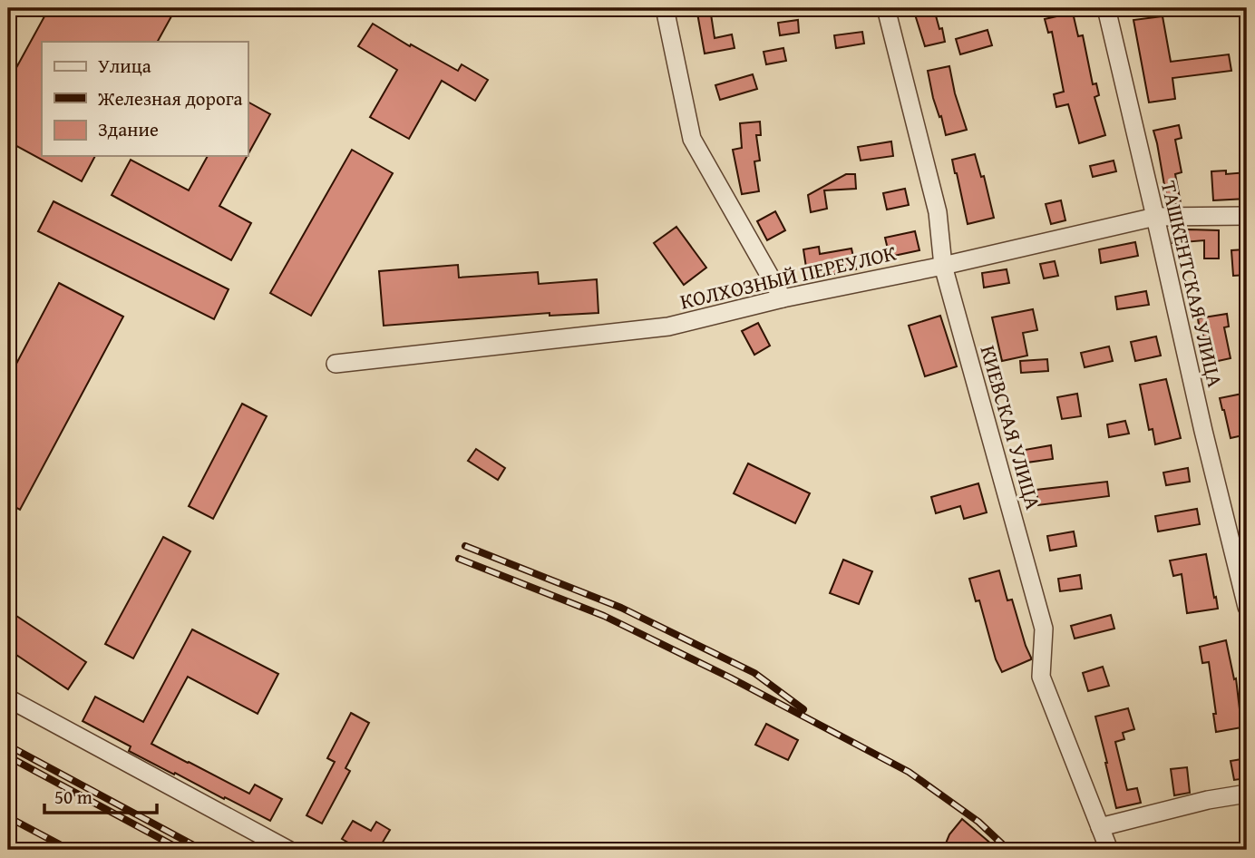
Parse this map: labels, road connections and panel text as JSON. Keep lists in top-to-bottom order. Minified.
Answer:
{"streets":{"street":["КОЛХОЗНЫЙ ПЕРЕУЛОК","ТАШКЕНТСКАЯ УЛИЦА","КИЕВСКАЯ УЛИЦА"]},"crossings":[["КОЛХОЗНЫЙ ПЕРЕУЛОК","ТАШКЕНТСКАЯ УЛИЦА"],["КОЛХОЗНЫЙ ПЕРЕУЛОК","КИЕВСКАЯ УЛИЦА"]],"legend":["Улица","Железная дорога","Здание"],"scale_bar":"50 m"}
